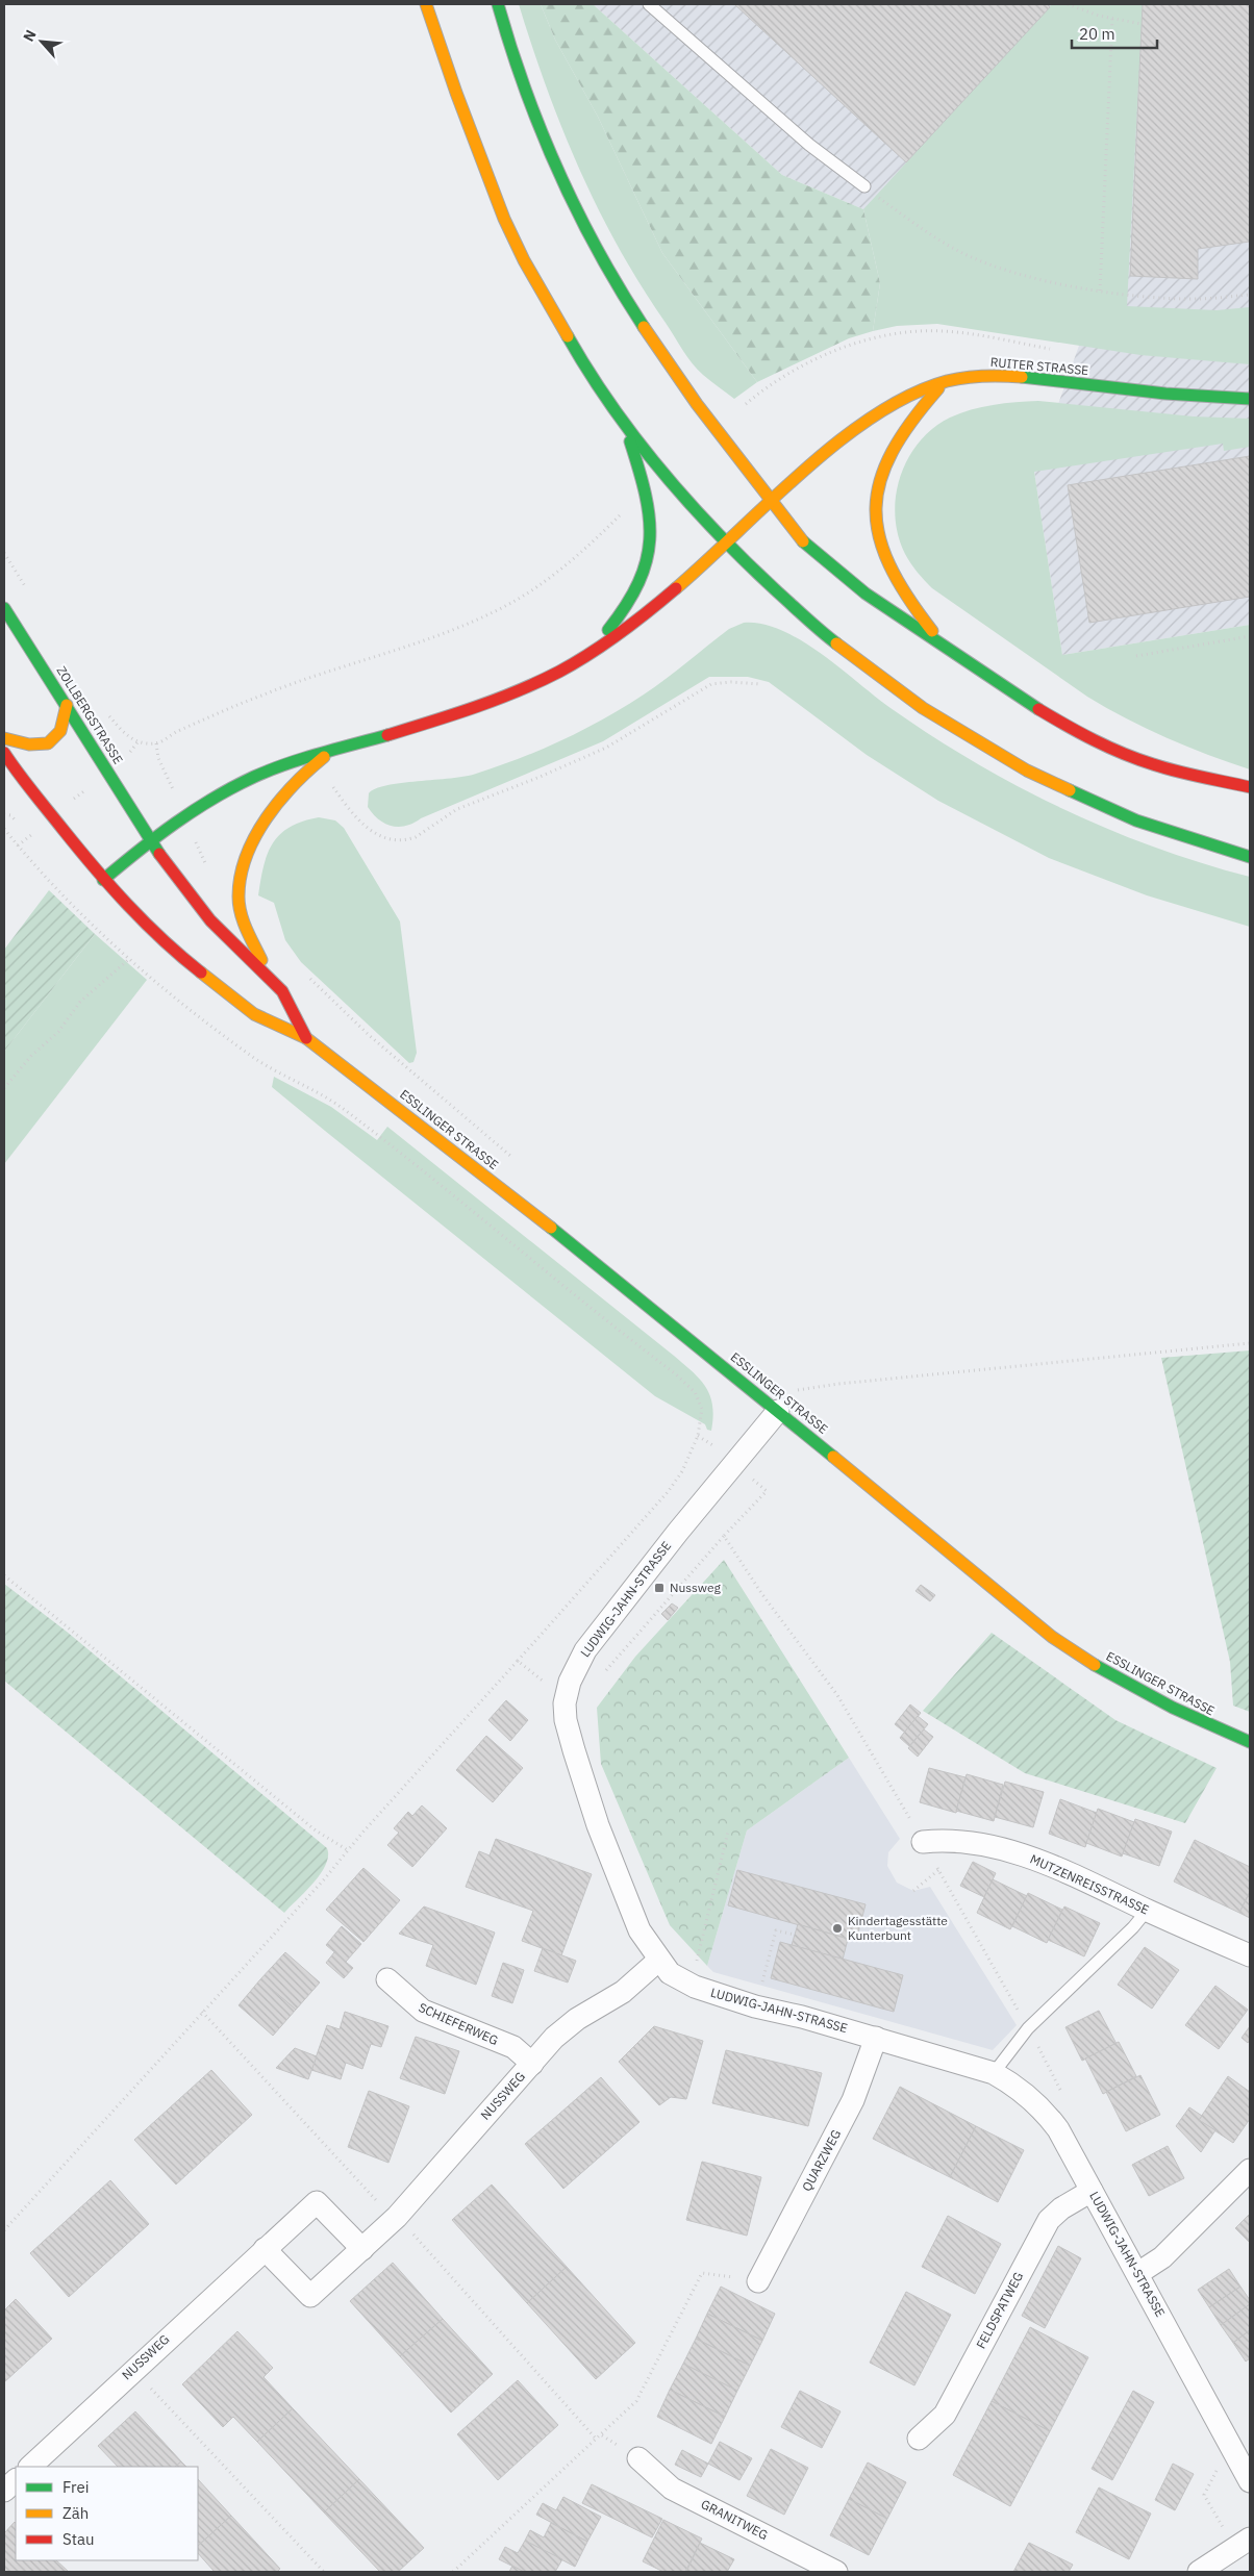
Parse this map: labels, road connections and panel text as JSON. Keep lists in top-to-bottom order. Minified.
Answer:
{"streets":{"main road":["RUITER STRASSE","ZOLLBERGSTRASSE","ESSLINGER STRASSE"],"street":["LUDWIG-JAHN-STRASSE","MUTZENREISSTRASSE","SCHIEFERWEG","NUSSWEG","QUARZWEG","FELDSPATWEG","GRANITWEG"]},"crossings":[["RUITER STRASSE","ZOLLBERGSTRASSE"],["RUITER STRASSE","ESSLINGER STRASSE"],["ZOLLBERGSTRASSE","ESSLINGER STRASSE"],["ESSLINGER STRASSE","LUDWIG-JAHN-STRASSE"],["LUDWIG-JAHN-STRASSE","NUSSWEG"],["LUDWIG-JAHN-STRASSE","QUARZWEG"],["LUDWIG-JAHN-STRASSE","FELDSPATWEG"],["SCHIEFERWEG","NUSSWEG"]],"places":{"transit":["Nussweg"],"other":["Kindertagesstätte Kunterbunt"]},"legend":["Frei","Zäh","Stau"],"scale_bar":"20 m","north":"top left"}
